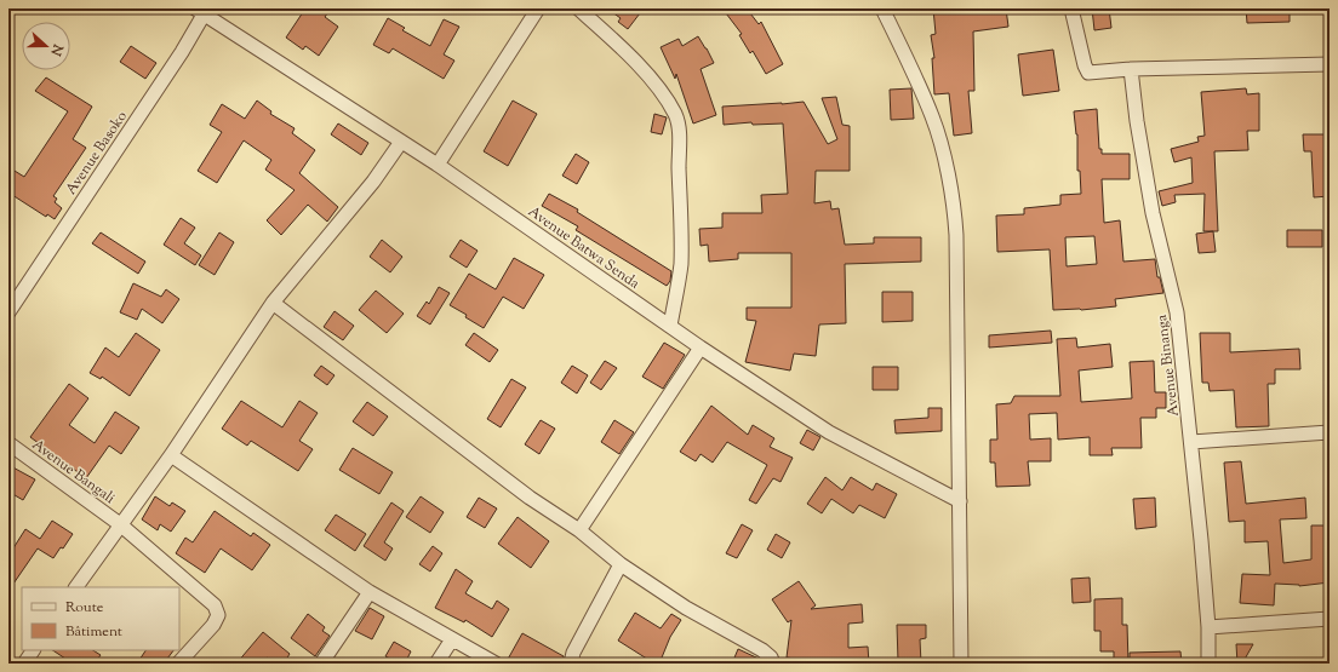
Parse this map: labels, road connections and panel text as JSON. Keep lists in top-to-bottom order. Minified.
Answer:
{"streets":{"street":["Avenue Basoko","Avenue Batwa Senda","Avenue Binanga","Avenue Bangali"]},"crossings":[["Avenue Basoko","Avenue Batwa Senda"]],"legend":["Route","Bâtiment"],"north":"right"}
